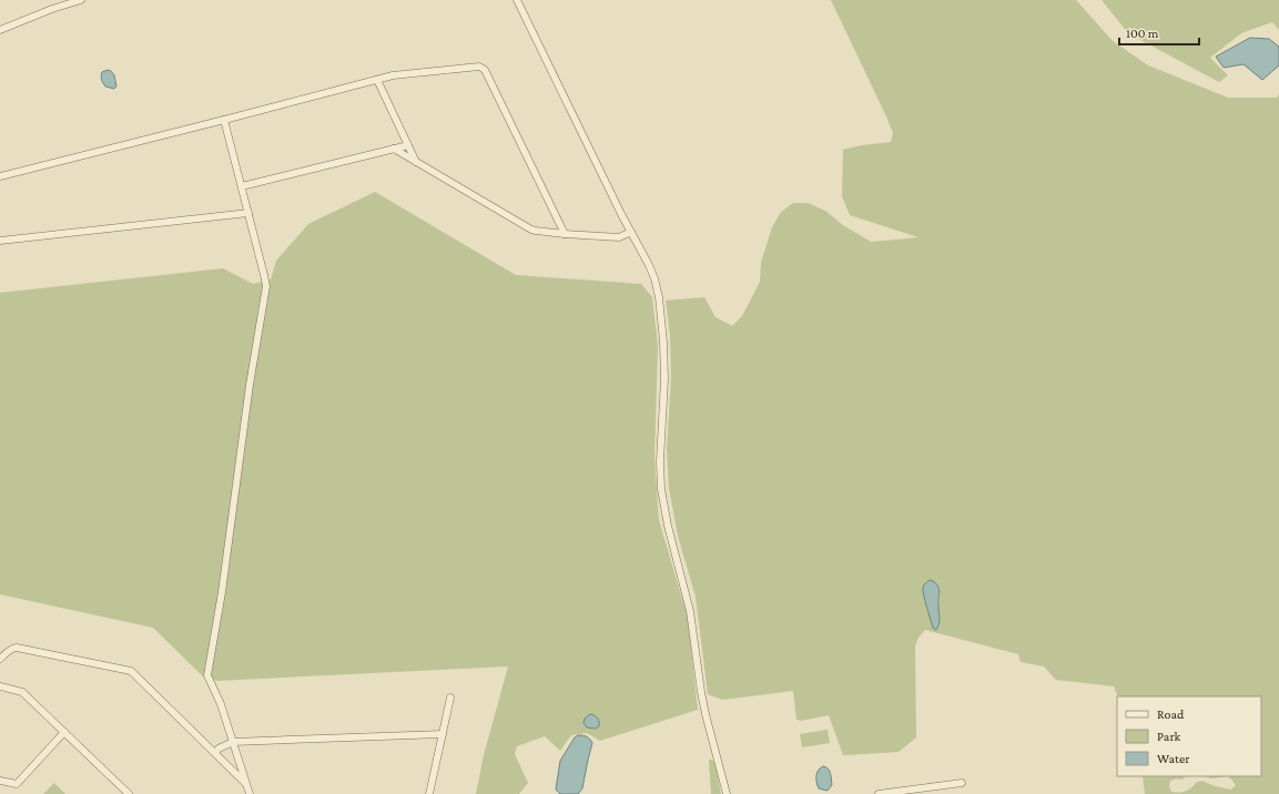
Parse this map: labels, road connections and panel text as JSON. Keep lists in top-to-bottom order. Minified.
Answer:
{"legend":["Road","Park","Water"],"scale_bar":"100 m"}
